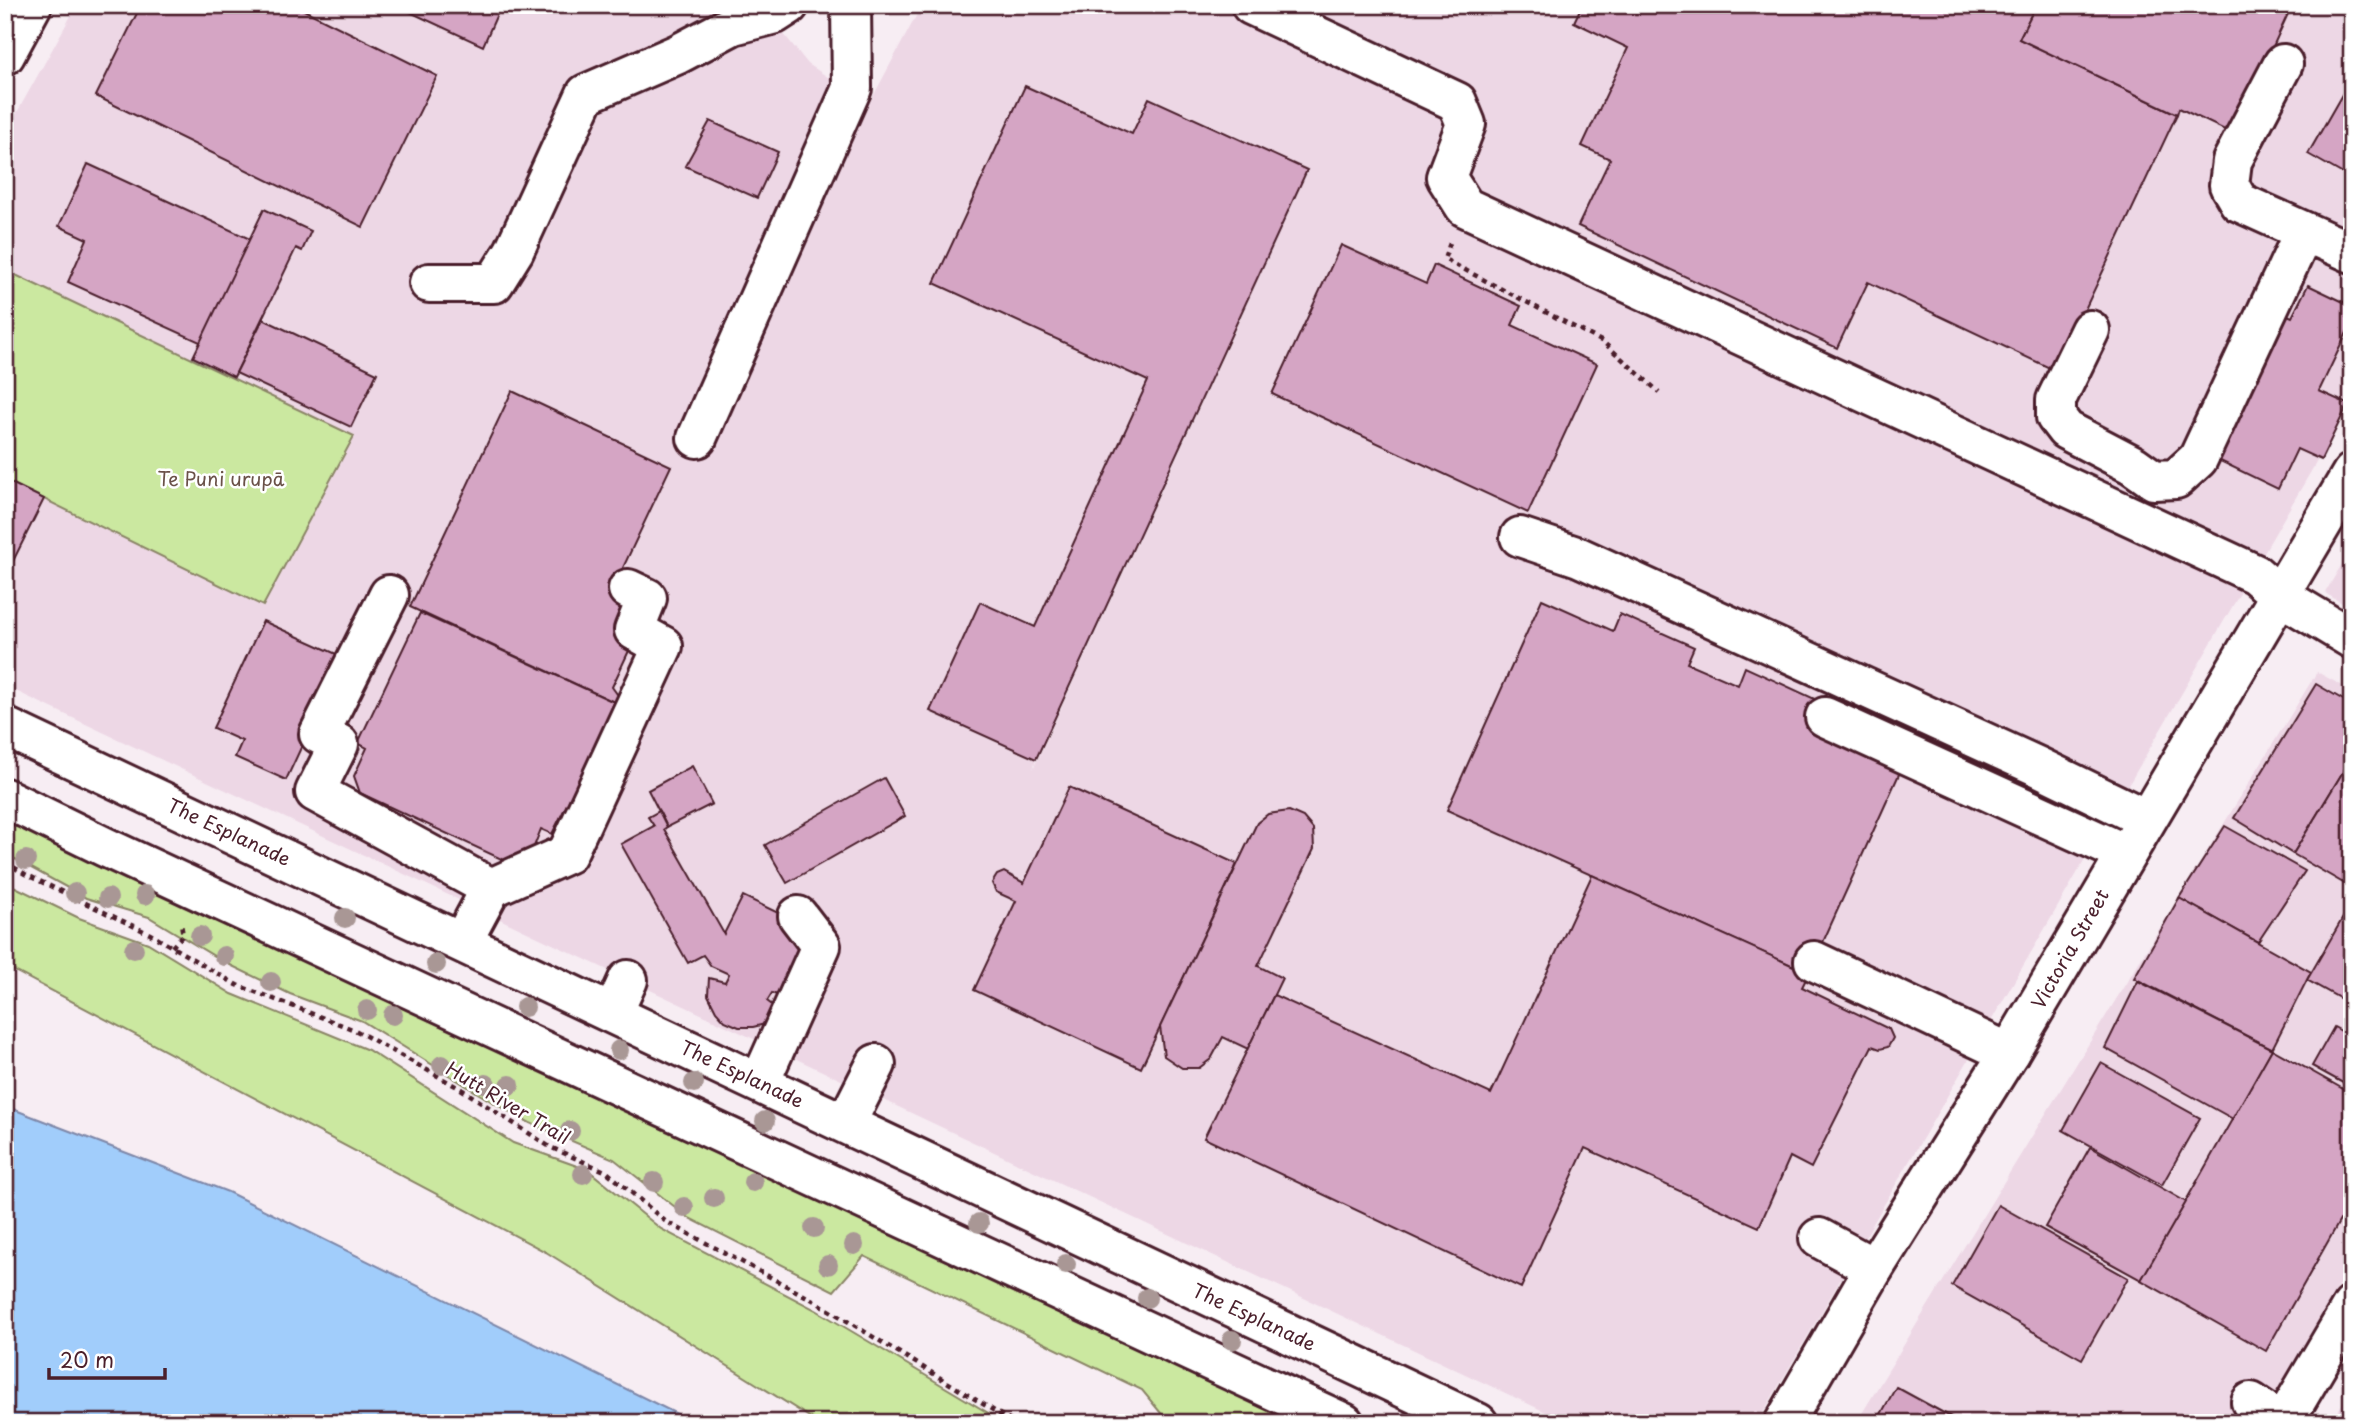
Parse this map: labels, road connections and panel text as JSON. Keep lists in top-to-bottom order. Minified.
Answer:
{"streets":{"main road":["The Esplanade","Victoria Street"],"path":["Hutt River Trail"]},"parks":["Te Puni urupā"],"scale_bar":"20 m"}
